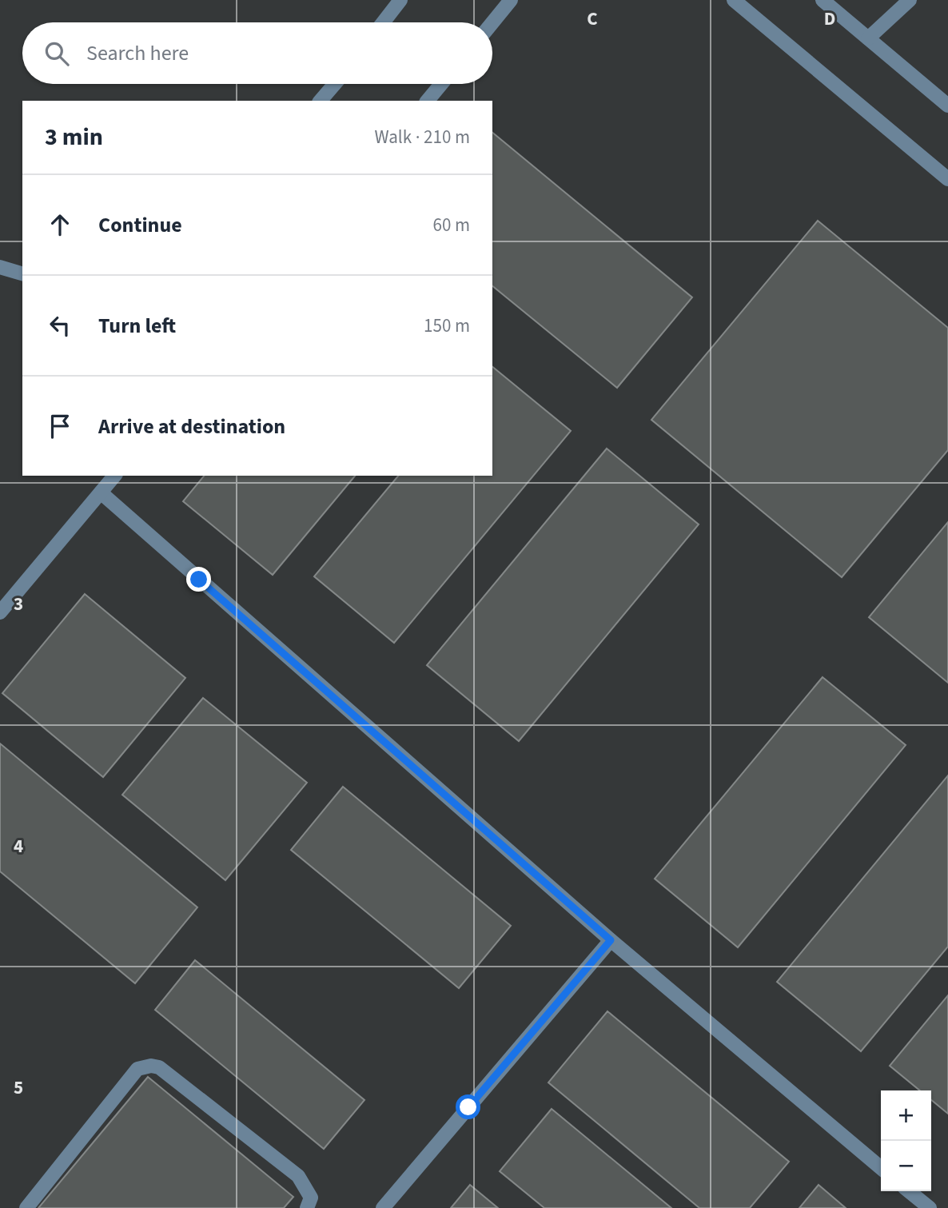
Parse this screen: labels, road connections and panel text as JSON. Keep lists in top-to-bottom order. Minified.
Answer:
{"page":{"search":"Search here","heading":["3 min","Walk · 210 m"],"list":[["Continue","60 m"],["Turn left","150 m"],"Arrive at destination"],"map_buttons":["+","−"]},"grid":{"columns":["C","D"],"rows":["3","4","5"]}}
